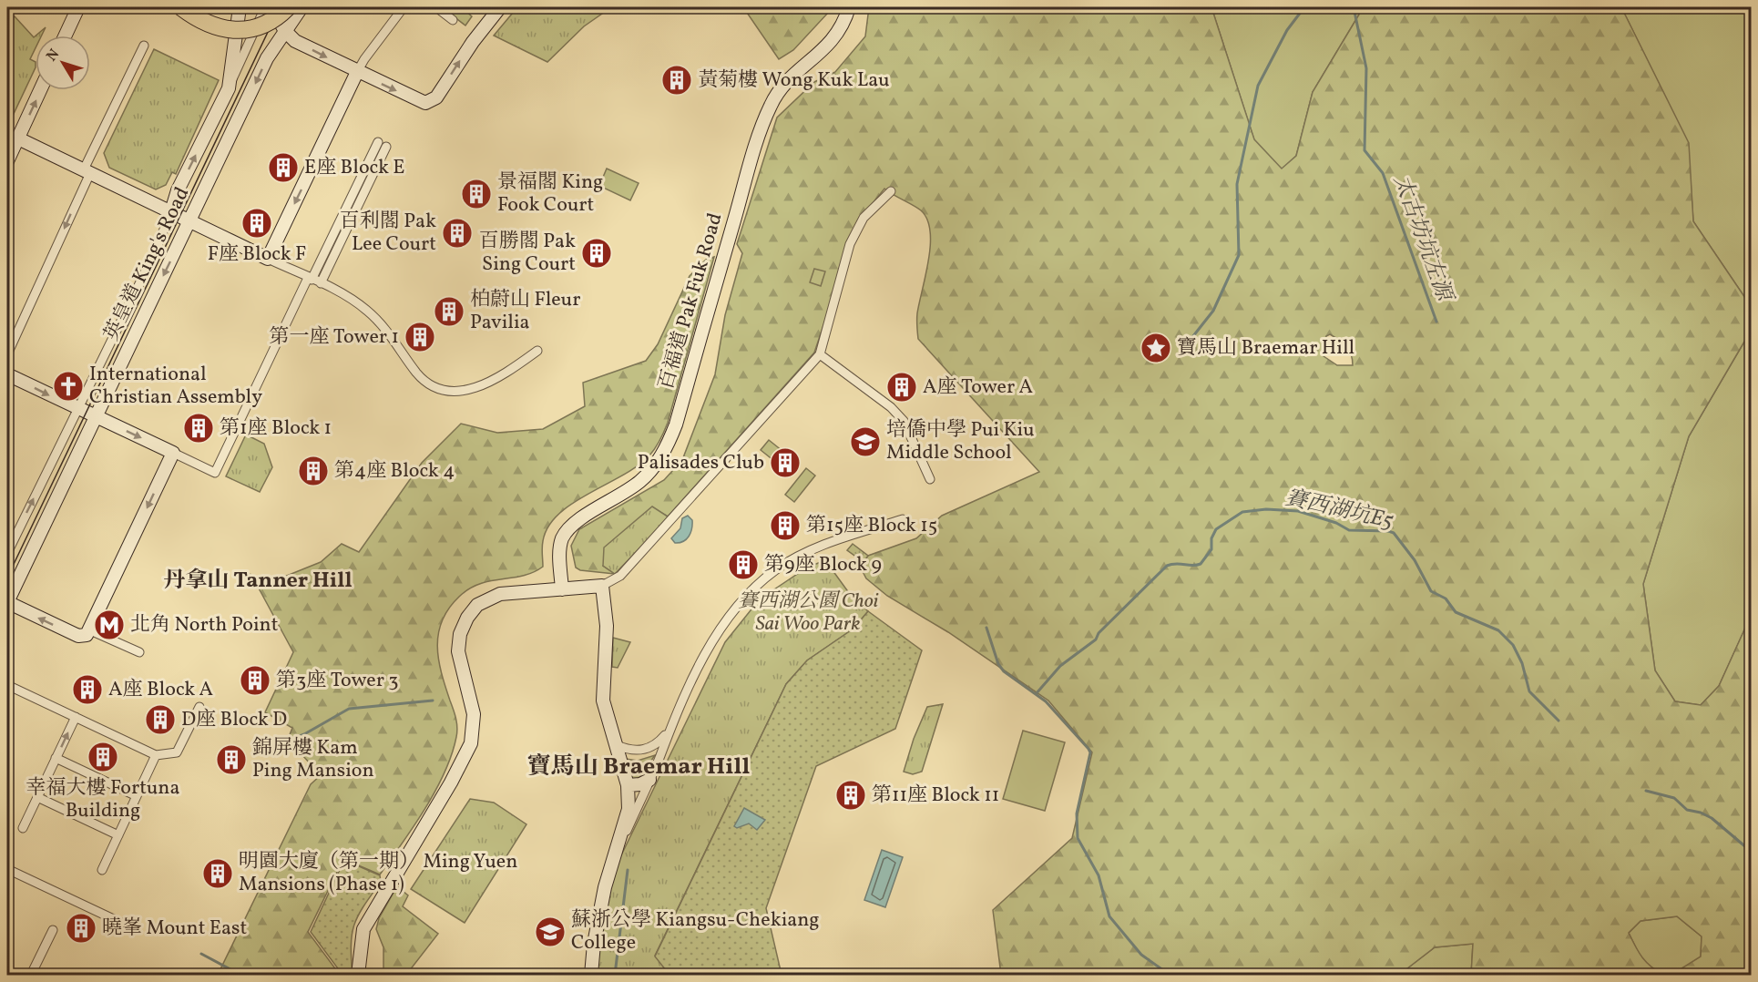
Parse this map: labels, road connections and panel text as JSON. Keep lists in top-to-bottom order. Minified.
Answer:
{"streets":{"street":["英皇道 King's Road","百福道 Pak Fuk Road"]},"districts":["丹拿山 Tanner Hill","寶馬山 Braemar Hill"],"water":["太古坊坑左源","賽西湖坑E5"],"parks":["賽西湖公園 Choi Sai Woo Park"],"places":{"building":["黃菊樓 Wong Kuk Lau","E座 Block E","景福閣 King Fook Court","F座 Block F","百利閣 Pak Lee Court","百勝閣 Pak Sing Court","柏蔚山 Fleur Pavilia","第一座 Tower 1","A座 Tower A","第1座 Block 1","Palisades Club","第4座 Block 4","第15座 Block 15","第9座 Block 9","第3座 Tower 3","A座 Block A","D座 Block D","幸福大樓 Fortuna Building","錦屏樓 Kam Ping Mansion","第11座 Block 11","明園大廈（第一期） Ming Yuen Mansions (Phase 1)","曉峯 Mount East"],"place":["寶馬山 Braemar Hill"],"church":["International Christian Assembly"],"school or university":["培僑中學 Pui Kiu Middle School","蘇浙公學 Kiangsu-Chekiang College"],"metro station":["北角 North Point"]},"north":"top left"}
